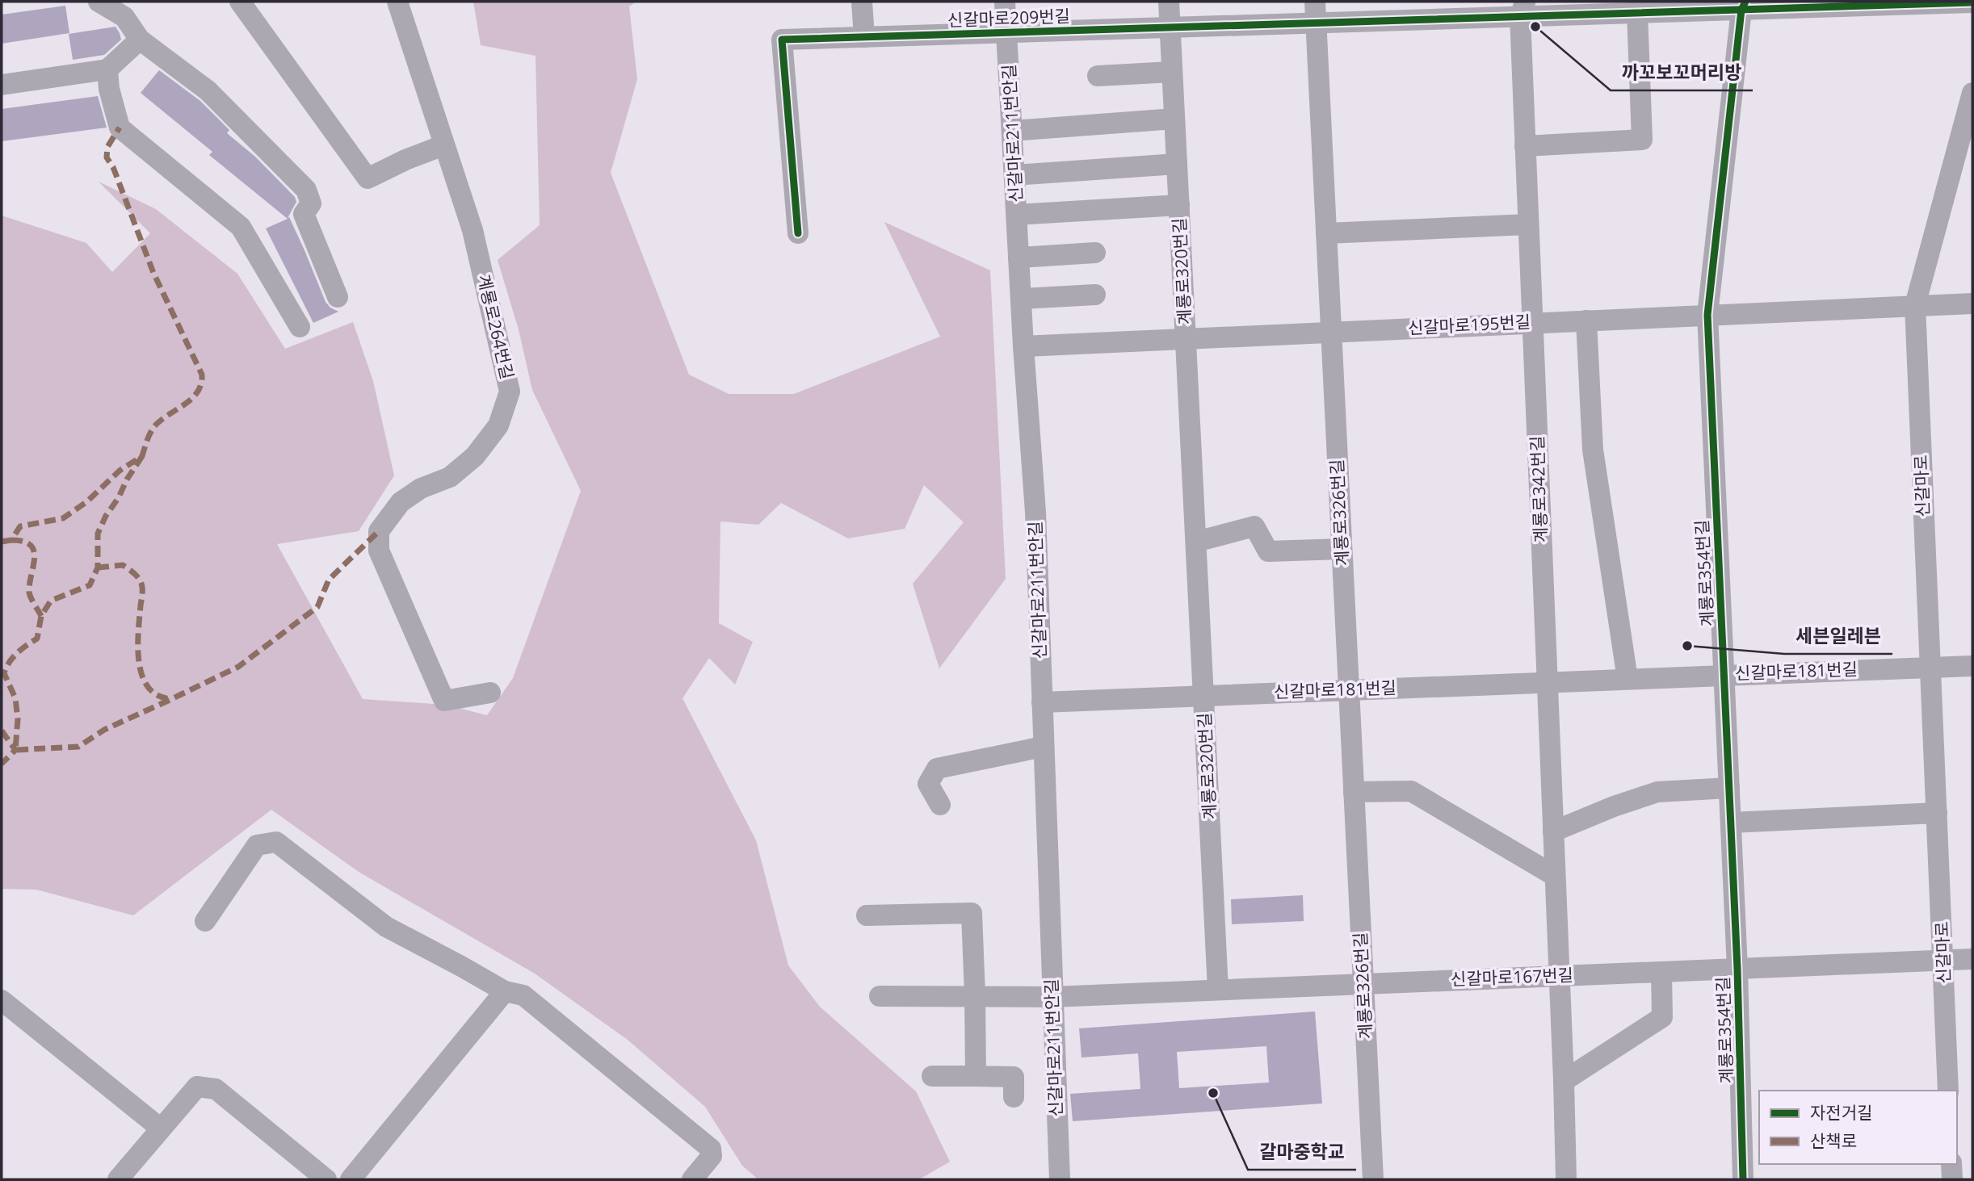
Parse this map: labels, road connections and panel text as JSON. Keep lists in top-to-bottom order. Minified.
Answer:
{"streets":{"street":["신갈마로209번길","신갈마로211번안길","계룡로320번길","신갈마로195번길","계룡로264번길","신갈마로","계룡로342번길","계룡로326번길","계룡로354번길","신갈마로181번길","신갈마로167번길"]},"crossings":[["신갈마로209번길","신갈마로211번안길"],["신갈마로209번길","계룡로320번길"],["신갈마로209번길","계룡로342번길"],["신갈마로209번길","계룡로326번길"],["신갈마로209번길","계룡로354번길"],["신갈마로211번안길","신갈마로195번길"],["신갈마로211번안길","신갈마로181번길"],["신갈마로211번안길","신갈마로167번길"],["계룡로320번길","신갈마로195번길"],["계룡로320번길","신갈마로181번길"],["계룡로320번길","신갈마로167번길"],["신갈마로195번길","신갈마로"],["신갈마로195번길","계룡로342번길"],["신갈마로195번길","계룡로326번길"],["신갈마로195번길","계룡로354번길"],["신갈마로","신갈마로181번길"],["신갈마로","신갈마로167번길"],["계룡로342번길","신갈마로181번길"],["계룡로342번길","신갈마로167번길"],["계룡로326번길","신갈마로181번길"],["계룡로326번길","신갈마로167번길"],["계룡로354번길","신갈마로181번길"],["계룡로354번길","신갈마로167번길"]],"places":["까꼬보꼬머리방","세븐일레븐","갈마중학교"],"legend":["자전거길","산책로"]}
